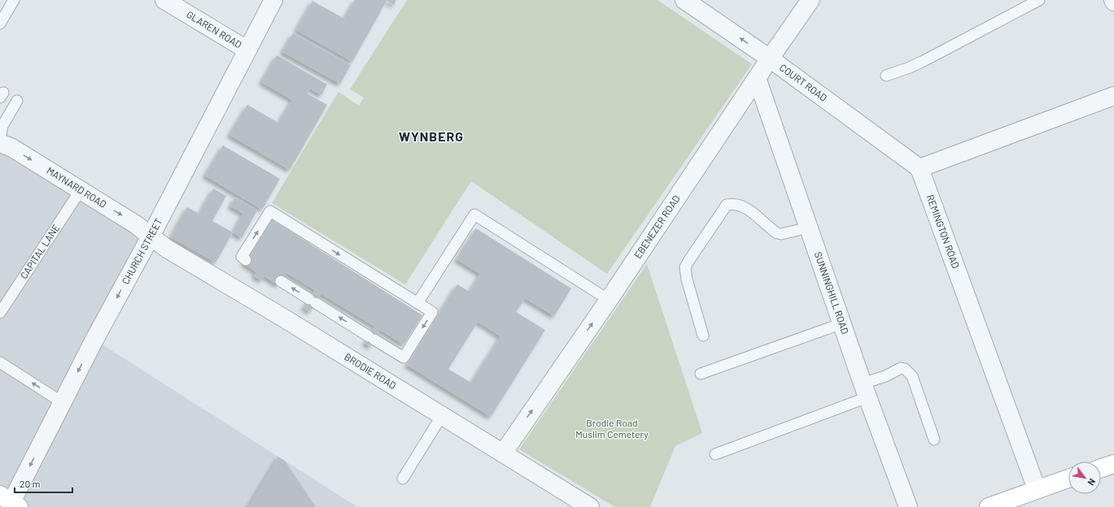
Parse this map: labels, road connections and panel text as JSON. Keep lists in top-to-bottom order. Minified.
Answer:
{"streets":{"street":["GLAREN ROAD","COURT ROAD","MAYNARD ROAD","EBENEZER ROAD","REMINGTON ROAD","CHURCH STREET","SUNNINGHILL ROAD","BRODIE ROAD"],"lane":["CAPITAL LANE"]},"crossings":[["GLAREN ROAD","CHURCH STREET"],["COURT ROAD","EBENEZER ROAD"],["COURT ROAD","REMINGTON ROAD"],["MAYNARD ROAD","CAPITAL LANE"],["MAYNARD ROAD","CHURCH STREET"],["MAYNARD ROAD","BRODIE ROAD"],["EBENEZER ROAD","SUNNINGHILL ROAD"],["EBENEZER ROAD","BRODIE ROAD"],["CHURCH STREET","BRODIE ROAD"]],"one_way":["COURT ROAD","MAYNARD ROAD","CHURCH STREET"],"districts":["WYNBERG"],"parks":["Brodie Road Muslim Cemetery"],"scale_bar":"20 m","north":"bottom right"}
